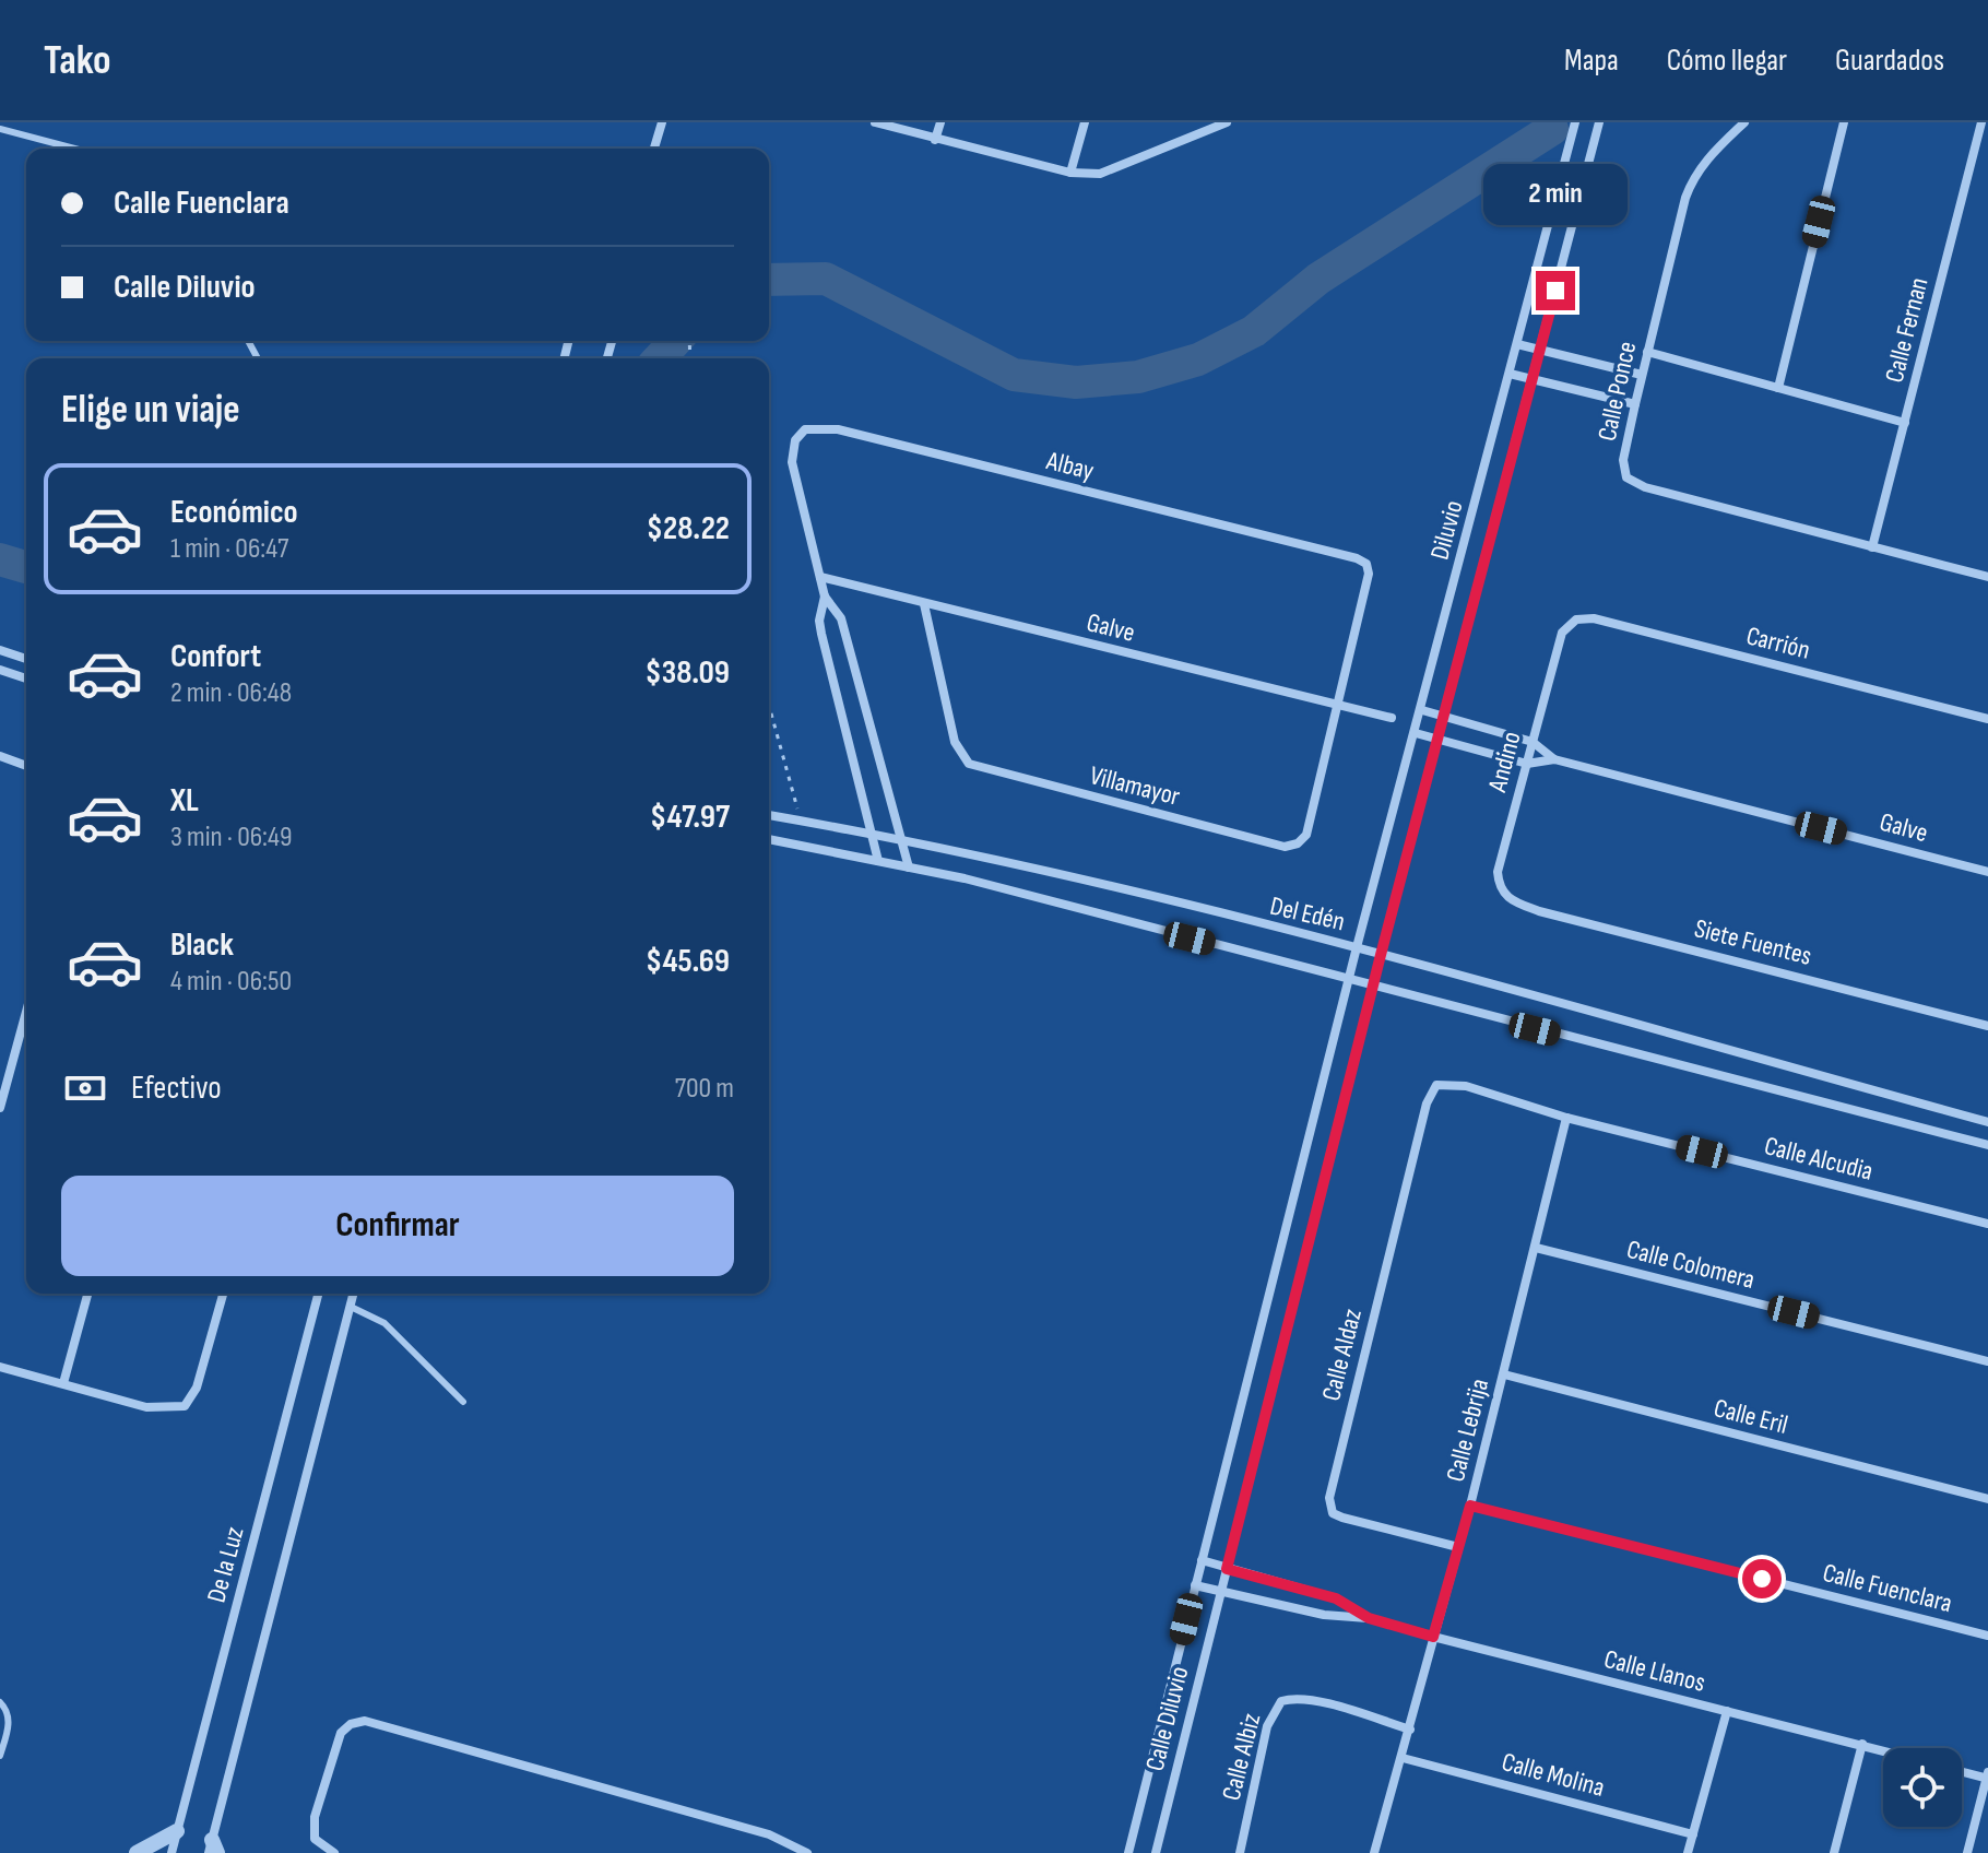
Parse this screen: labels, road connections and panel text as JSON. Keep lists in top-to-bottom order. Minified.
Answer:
{"streets":{"street":["Calle Fernan","Calle Ponce","Albay","Diluvio","Galve","Carrión","Andino","Villamayor","Del Edén","Siete Fuentes","Calle Alcudia","Calle Colomera","Calle Aldaz","Calle Eril","Calle Lebrija","De la Luz","Calle Fuenclara","Calle Llanos","Calle Diluvio","Calle Albiz","Calle Molina"]},"crossings":[["Calle Fernan","Calle Ponce"],["Albay","Galve"],["Albay","Villamayor"],["Albay","Del Edén"],["Diluvio","Del Edén"],["Galve","Villamayor"],["Carrión","Andino"],["Andino","Siete Fuentes"],["Del Edén","Calle Diluvio"],["Calle Alcudia","Calle Aldaz"],["Calle Alcudia","Calle Lebrija"],["Calle Colomera","Calle Lebrija"],["Calle Aldaz","Calle Lebrija"],["Calle Eril","Calle Lebrija"],["Calle Lebrija","Calle Fuenclara"],["Calle Lebrija","Calle Llanos"],["Calle Lebrija","Calle Albiz"],["Calle Lebrija","Calle Molina"]],"page":{"header":"Tako","nav":["Mapa","Cómo llegar","Guardados"],"banner":["Calle Fuenclara","Calle Diluvio"],"bubble":"2 min","heading":"Elige un viaje","list":[{"name":"Económico","note":"1 min · 06:47","value":"$28.22"},{"name":"Confort","note":"2 min · 06:48","value":"$38.09"},{"name":"XL","note":"3 min · 06:49","value":"$47.97"},{"name":"Black","note":"4 min · 06:50","value":"$45.69"}],"pay":["Efectivo","700 m"],"buttons":"Confirmar"}}
